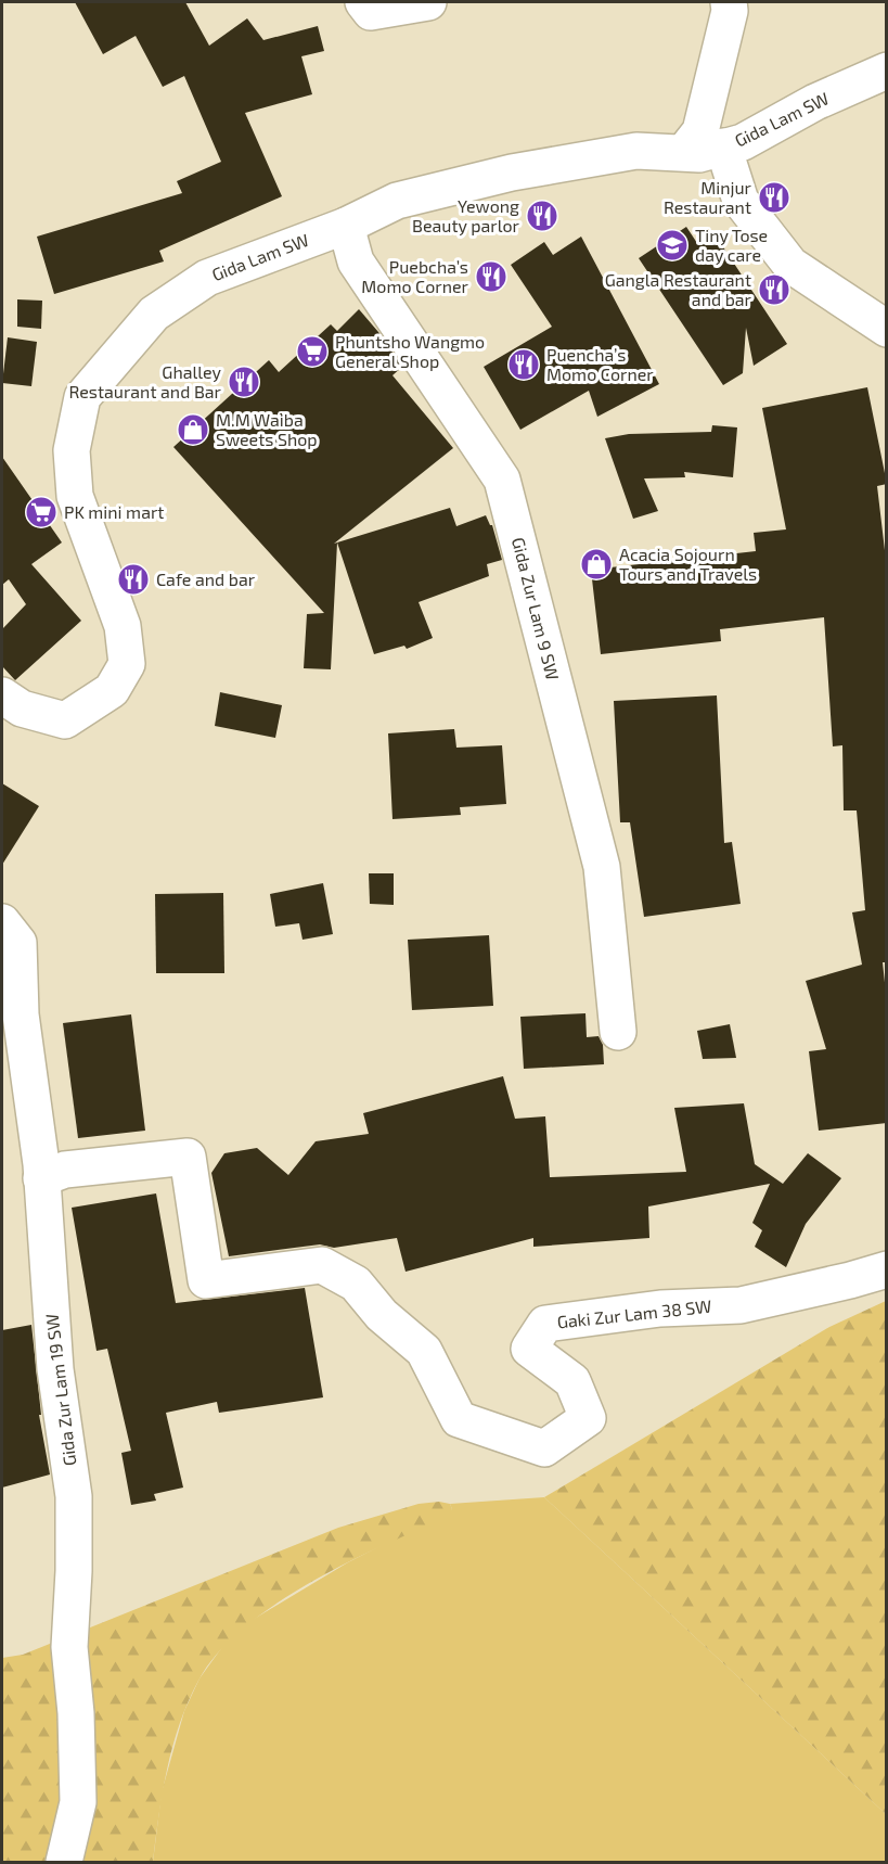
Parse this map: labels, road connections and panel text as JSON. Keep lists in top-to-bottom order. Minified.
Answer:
{"streets":{"street":["Gida Lam SW","Gida Zur Lam 9 SW","Gaki Zur Lam 38 SW","Gida Zur Lam 19 SW"]},"crossings":[["Gida Lam SW","Gida Zur Lam 9 SW"],["Gaki Zur Lam 38 SW","Gida Zur Lam 19 SW"]],"places":{"restaurant":["Minjur Restaurant","Yewong Beauty parlor","Puebcha’s Momo Corner","Gangla Restaurant and bar","Puencha’s Momo Corner","Ghalley Restaurant and Bar","Cafe and bar"],"school or university":["Tiny Tose day care"],"supermarket":["Phuntsho Wangmo General Shop","PK mini mart"],"shop":["M.M Waiba Sweets Shop","Acacia Sojourn Tours and Travels"]}}
